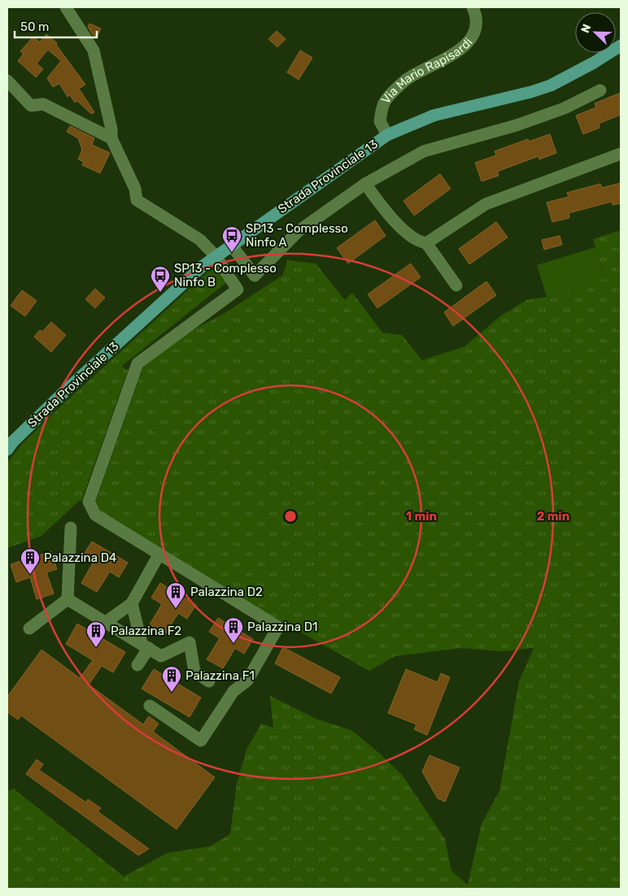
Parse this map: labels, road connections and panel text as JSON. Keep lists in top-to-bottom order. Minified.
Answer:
{"streets":{"main road":["Strada Provinciale 13"],"street":["Via Mario Rapisardi"]},"crossings":[["Via Mario Rapisardi","Strada Provinciale 13"]],"places":{"bus stop":["SP13 - Complesso Ninfo A","SP13 - Complesso Ninfo B"],"building":["Palazzina D4","Palazzina D2","Palazzina D1","Palazzina F2","Palazzina F1"]},"scale_bar":"50 m","north":"top left","rings":["1 min","2 min"]}
